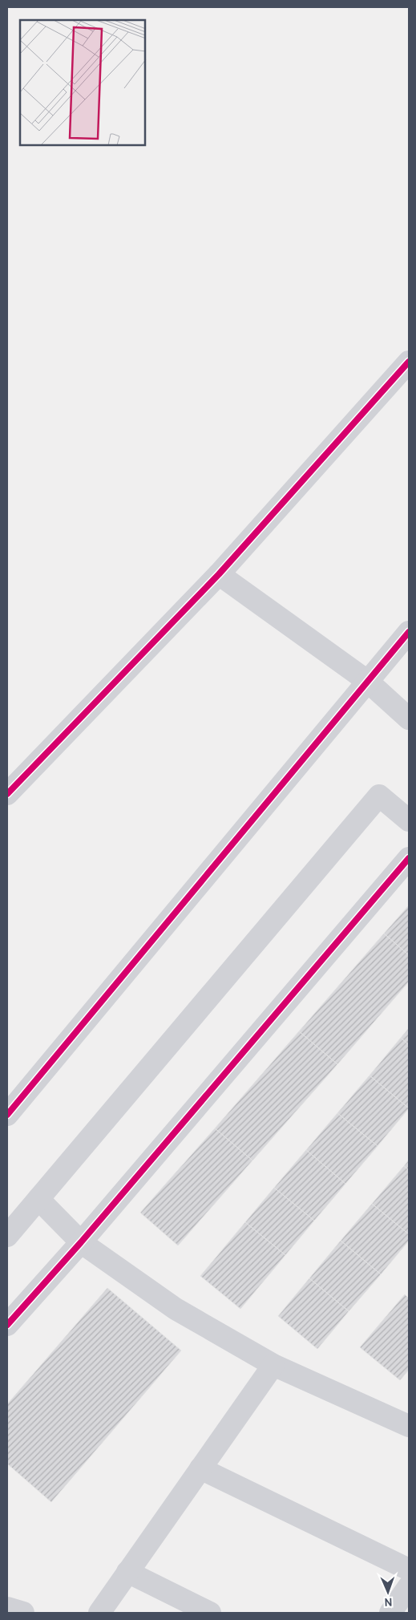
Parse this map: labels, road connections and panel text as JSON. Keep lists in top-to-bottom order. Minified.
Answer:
{"north":"bottom"}
